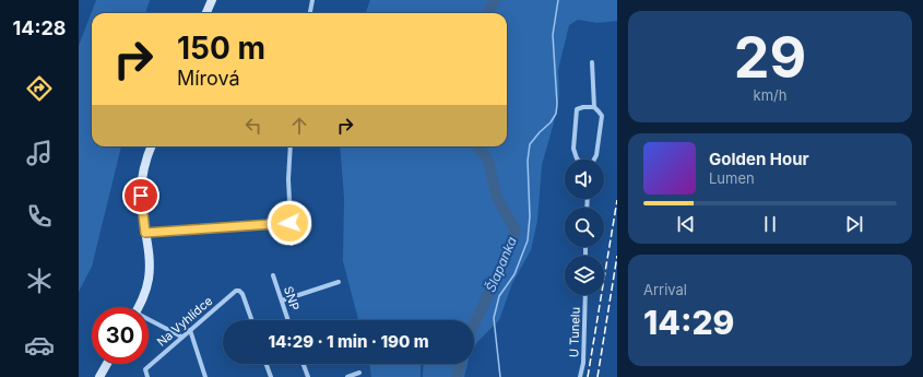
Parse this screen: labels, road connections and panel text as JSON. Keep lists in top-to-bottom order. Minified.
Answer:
{"streets":{"street":["SNP","Na Vyhlídce","U Tunelu"]},"water":["Šlapanka"],"page":{"tabs":"14:28","tile":[["29","km/h"],["Arrival","14:29"]],"turn":["150 m","Mírová"],"song":["Golden Hour","Lumen"],"limit":"30","trip":"14:29 · 1 min · 190 m"}}
